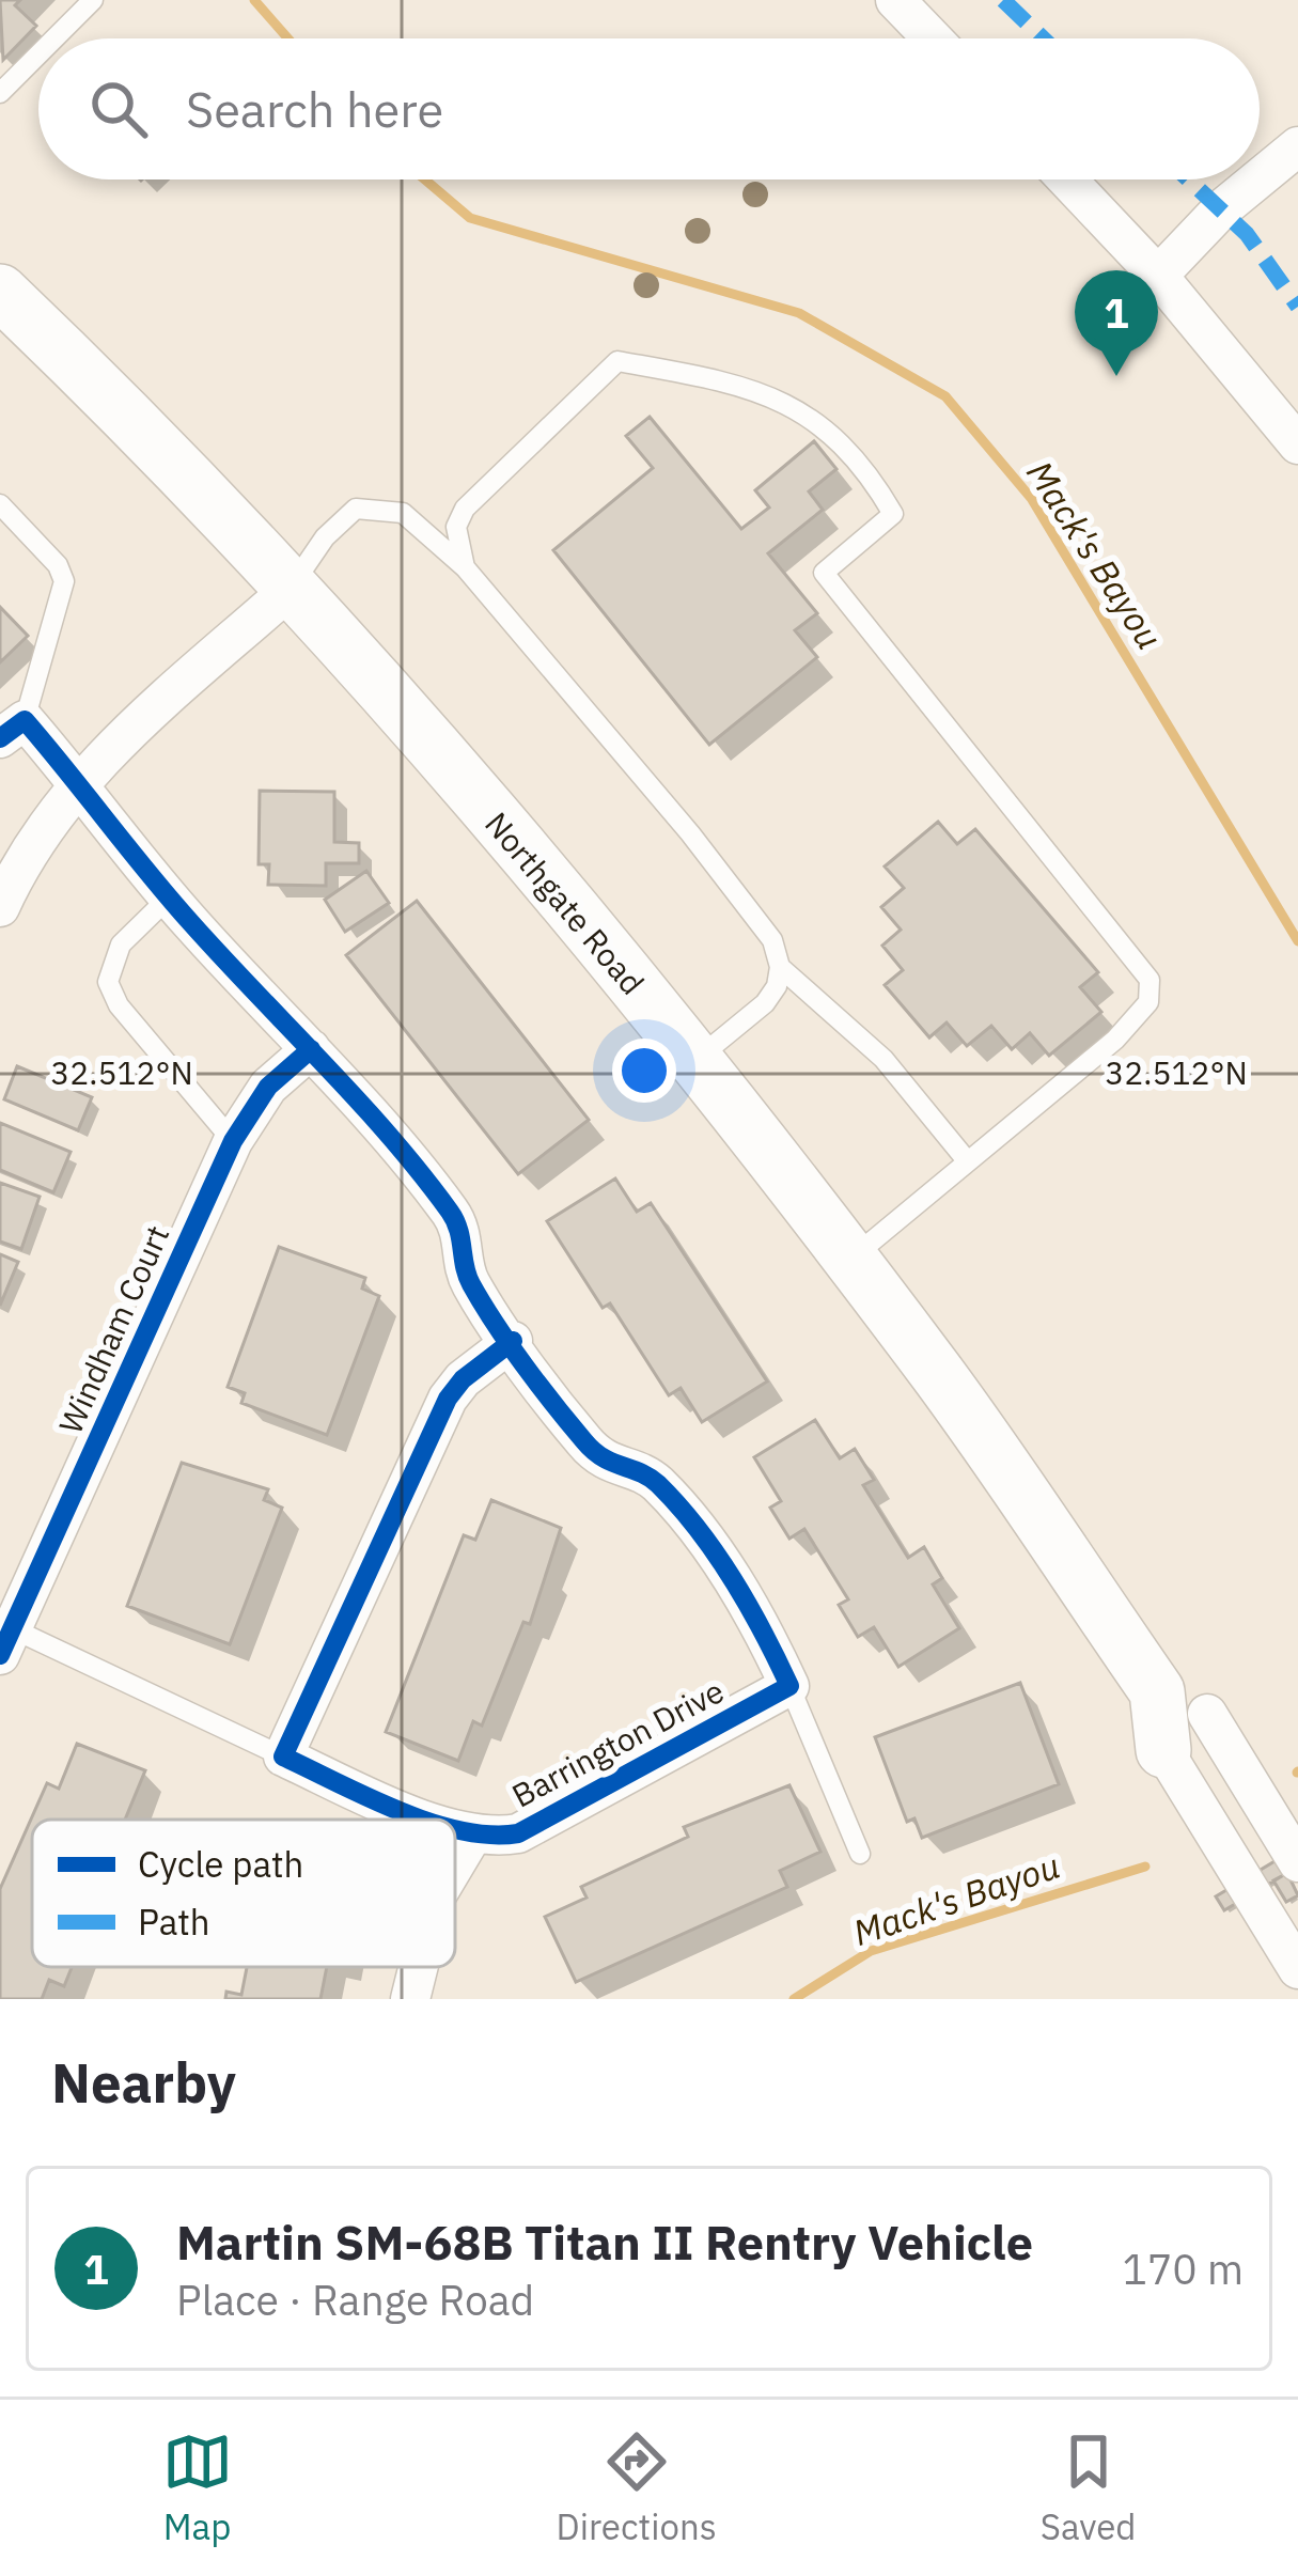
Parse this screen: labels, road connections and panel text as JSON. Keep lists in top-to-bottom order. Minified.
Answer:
{"streets":{"main road":["Northgate Road"],"street":["Windham Court","Barrington Drive"]},"water":["Mack's Bayou"],"legend":["Cycle path","Path"],"page":{"search":"Search here","pins":"1","heading":"Nearby","list":[{"mark":"1","name":"Martin SM-68B Titan II Rentry Vehicle","note":"Place · Range Road","value":"170 m"}],"nav":["Map","Directions","Saved"]},"coordinates":["32.512°N"]}
